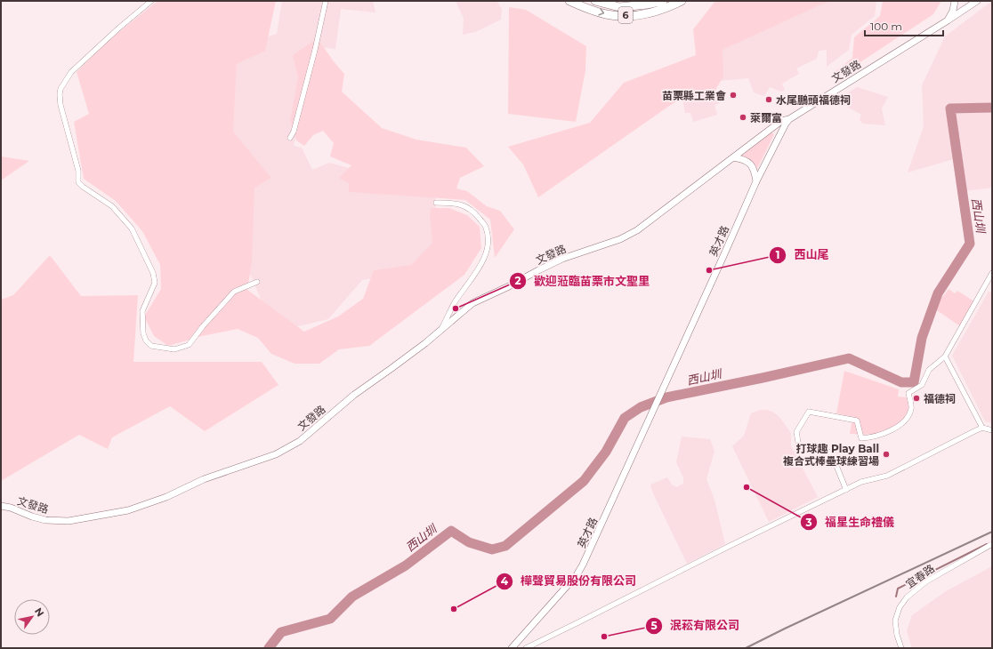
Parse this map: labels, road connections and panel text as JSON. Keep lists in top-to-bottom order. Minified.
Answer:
{"streets":{"main road":["6"],"street":["文發路","英才路","宜春路"]},"crossings":[["文發路","英才路"]],"water":["西山圳"],"places":["苗栗縣工業會","水尾鵬頭福德祠","萊爾富","西山尾","歡迎蒞臨苗栗市文聖里","福德祠","打球趣 Play Ball 複合式棒壘球練習場","福星生命禮儀","樺聲貿易股份有限公司","泯菘有限公司"],"scale_bar":"100 m","north":"top right"}
